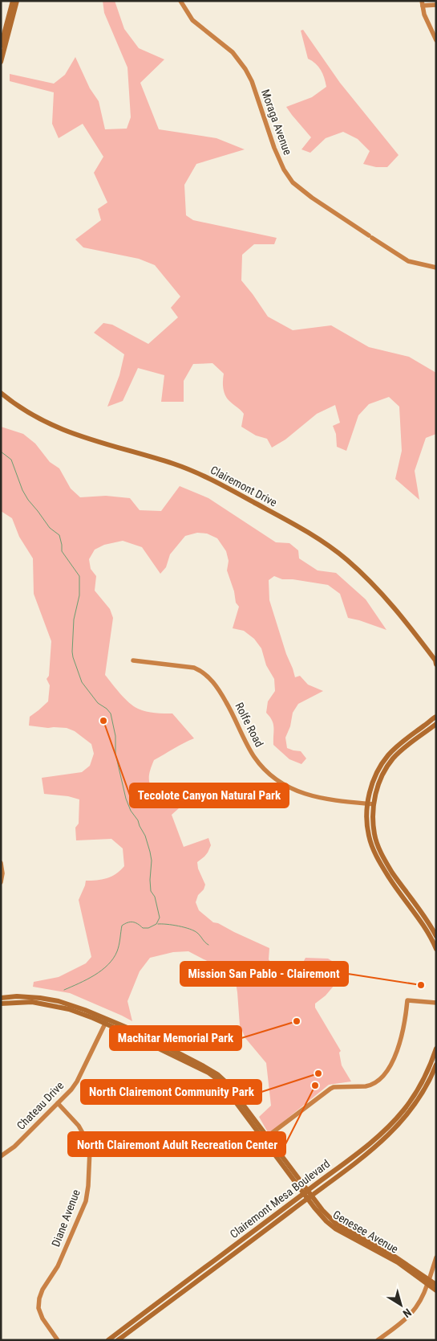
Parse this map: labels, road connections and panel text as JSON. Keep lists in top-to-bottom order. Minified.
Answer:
{"streets":{"main road":["Clairemont Drive","Clairemont Mesa Boulevard","Genesee Avenue"],"street":["Moraga Avenue","Rolfe Road","Chateau Drive","Diane Avenue"]},"crossings":[["Chateau Drive","Diane Avenue"],["Chateau Drive","Genesee Avenue"],["Clairemont Mesa Boulevard","Genesee Avenue"]],"places":["Tecolote Canyon Natural Park","Mission San Pablo - Clairemont","Machitar Memorial Park","North Clairemont Community Park","North Clairemont Adult Recreation Center"],"north":"bottom right"}
